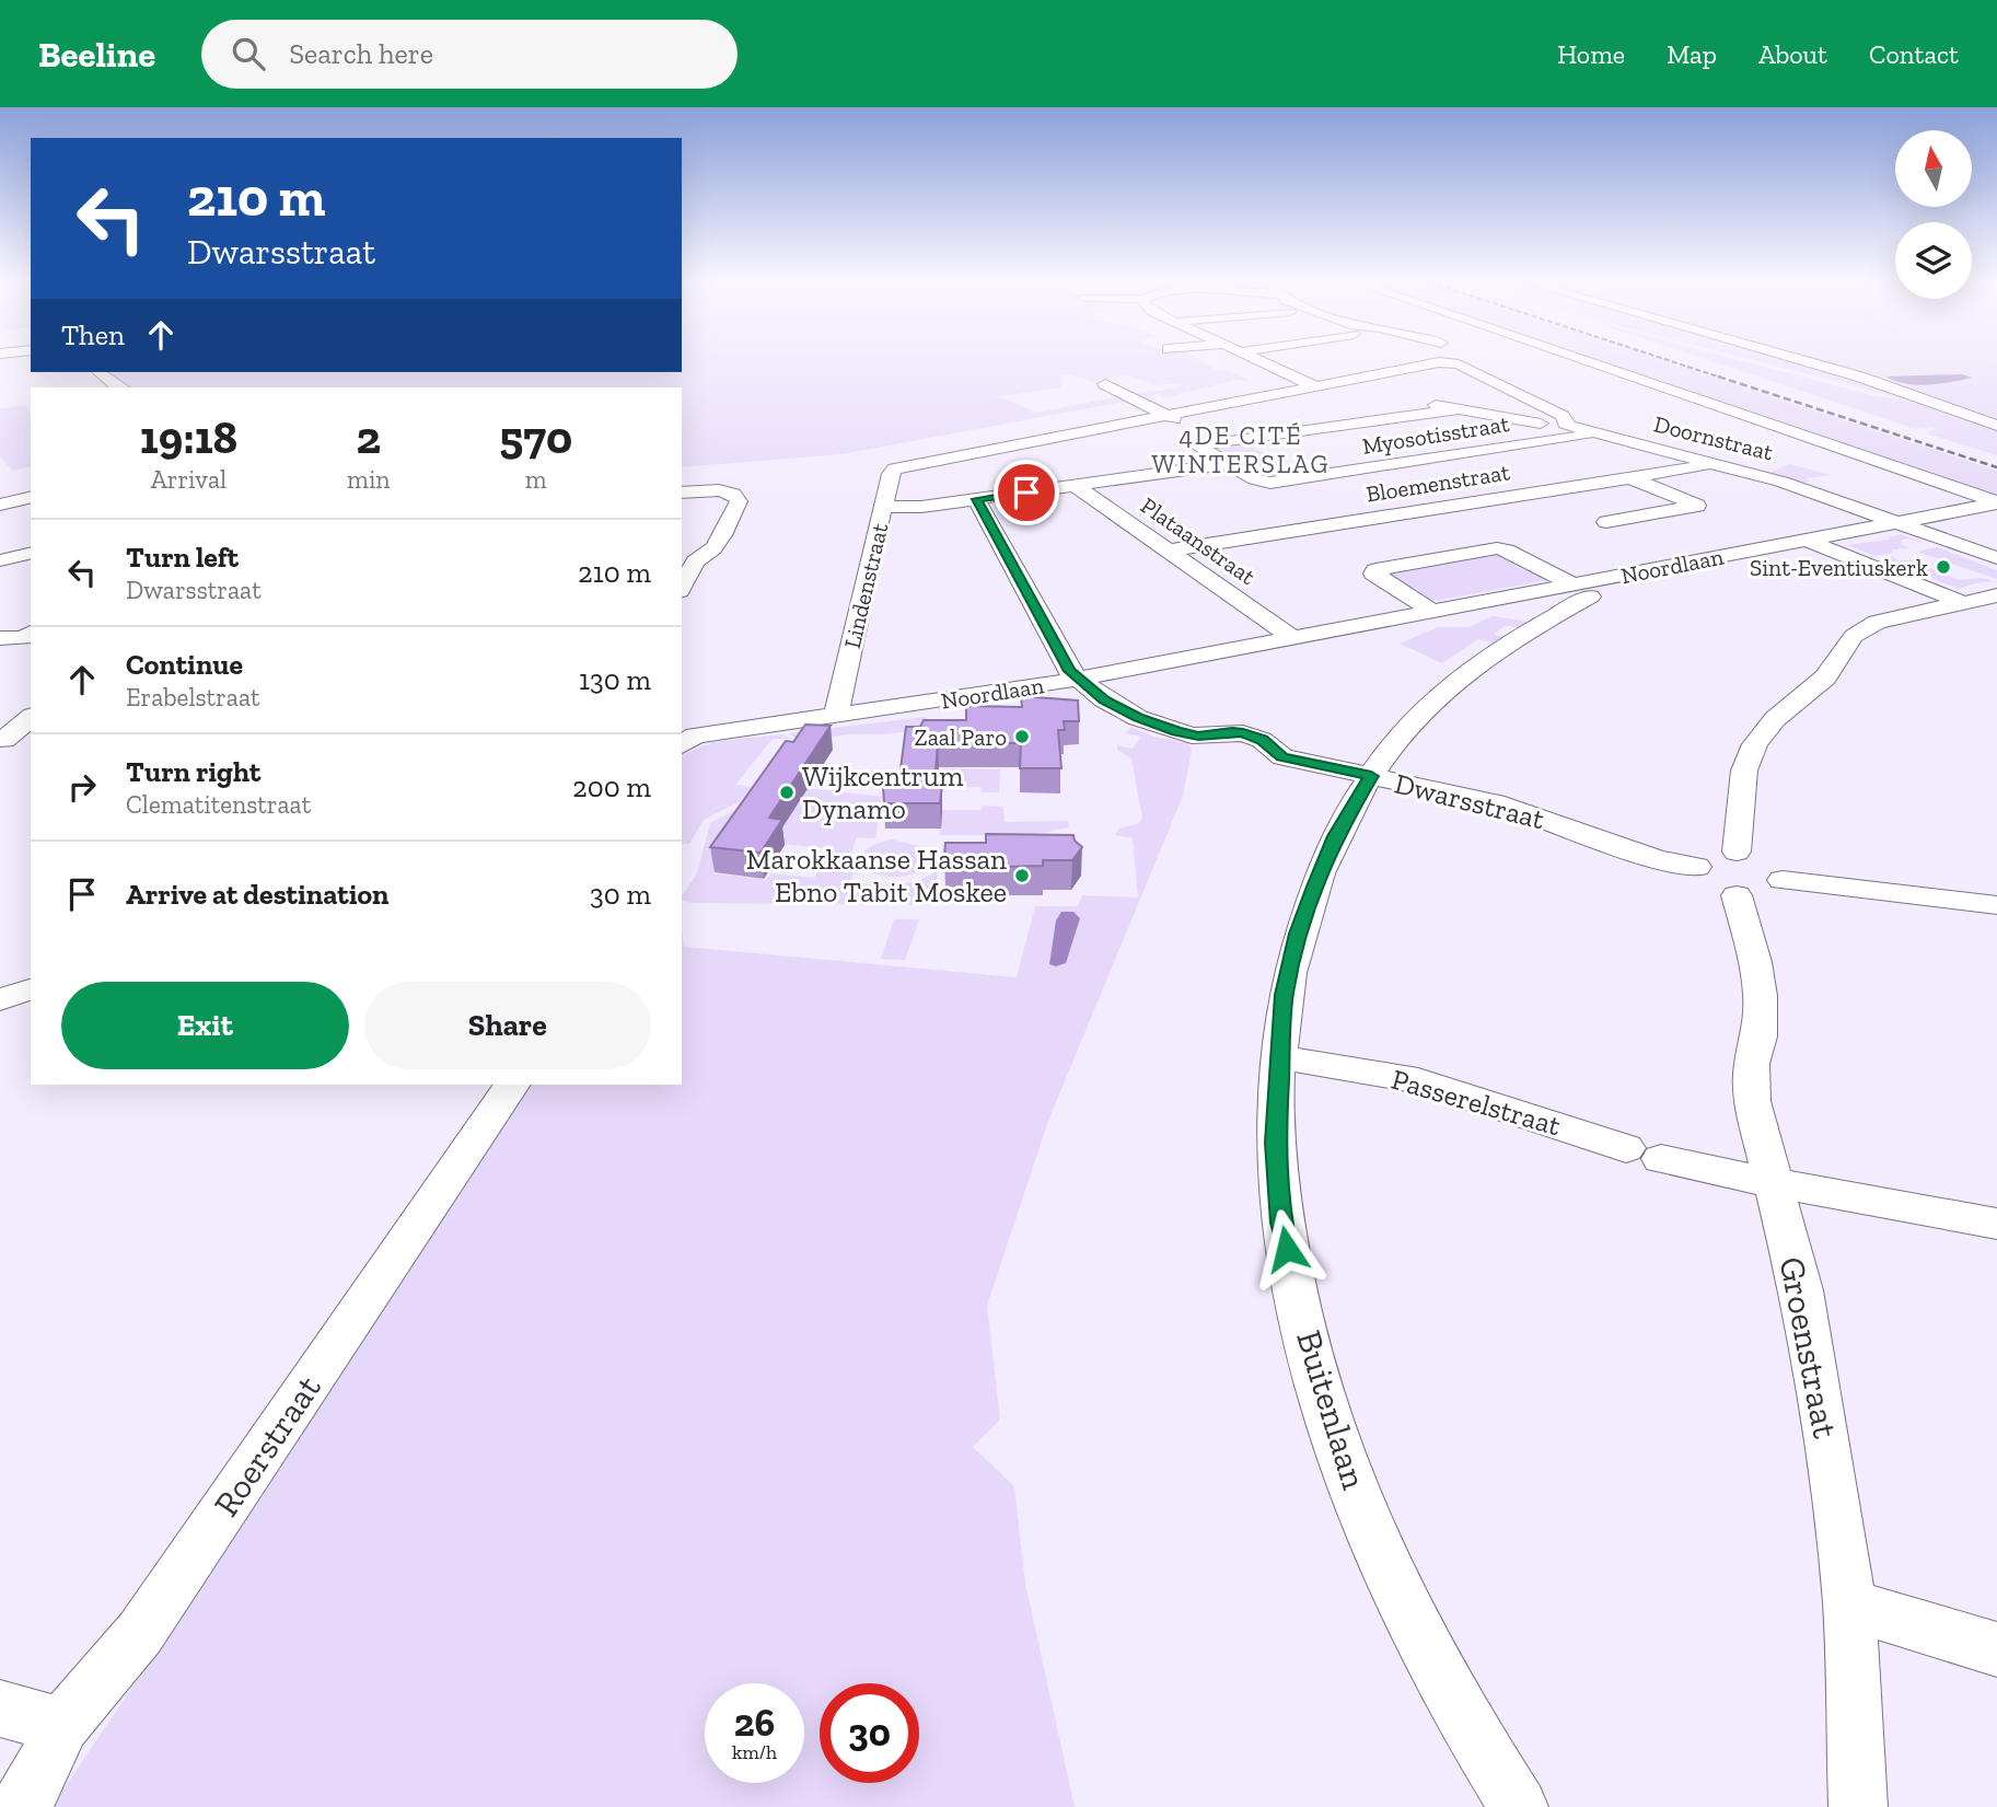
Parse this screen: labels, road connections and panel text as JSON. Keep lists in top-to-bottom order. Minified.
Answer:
{"streets":{"street":["Myosotisstraat","Doornstraat","Bloemenstraat","Plataanstraat","Noordlaan","Lindenstraat","Dwarsstraat","Passerelstraat","Groenstraat","Buitenlaan","Roerstraat"]},"crossings":[["Myosotisstraat","Doornstraat"],["Doornstraat","Bloemenstraat"],["Doornstraat","Noordlaan"],["Bloemenstraat","Plataanstraat"],["Plataanstraat","Noordlaan"],["Noordlaan","Lindenstraat"],["Noordlaan","Dwarsstraat"],["Noordlaan","Buitenlaan"],["Dwarsstraat","Groenstraat"],["Dwarsstraat","Buitenlaan"],["Passerelstraat","Groenstraat"],["Passerelstraat","Buitenlaan"]],"districts":["4DE CITÉ WINTERSLAG"],"places":["Sint-Eventiuskerk","Zaal Paro","Wijkcentrum Dynamo","Marokkaanse Hassan Ebno Tabit Moskee"],"north":"top","page":{"header":"Beeline","search":"Search here","nav":["Home","Map","About","Contact"],"turn":["210 m","Dwarsstraat"],"then":"Then","eta":["19:18","Arrival","2","min","570","m"],"list":[{"name":"Turn left","note":"Dwarsstraat","value":"210 m"},{"name":"Continue","note":"Erabelstraat","value":"130 m"},{"name":"Turn right","note":"Clematitenstraat","value":"200 m"},{"name":"Arrive at destination","value":"30 m"}],"buttons":["Exit","Share"],"speed":"26 km/h","limit":"30"}}
